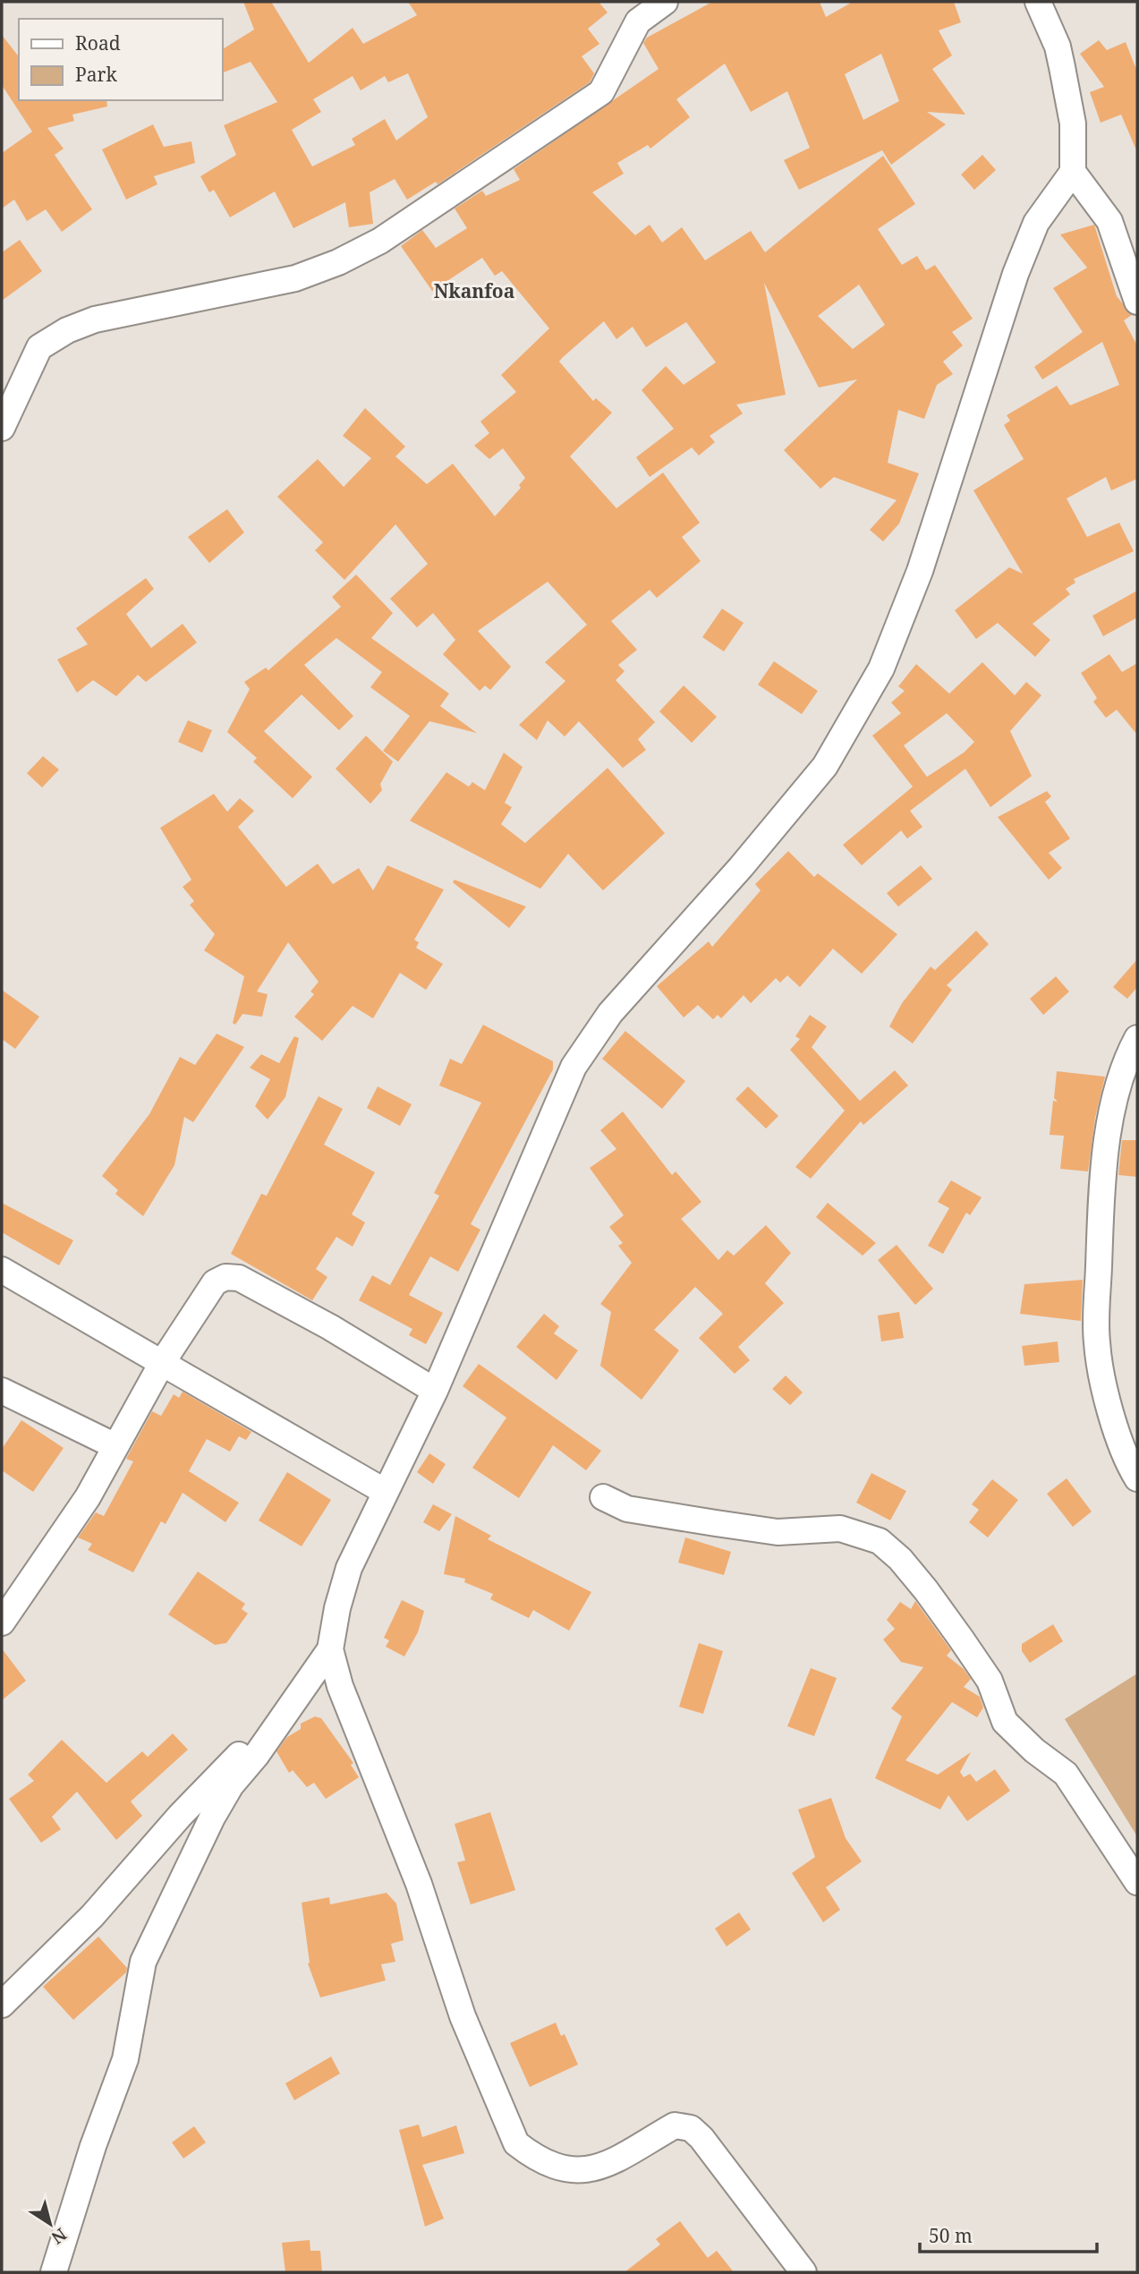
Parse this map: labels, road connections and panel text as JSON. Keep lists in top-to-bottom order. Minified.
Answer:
{"districts":["Nkanfoa"],"legend":["Road","Park"],"scale_bar":"50 m","north":"bottom right"}
